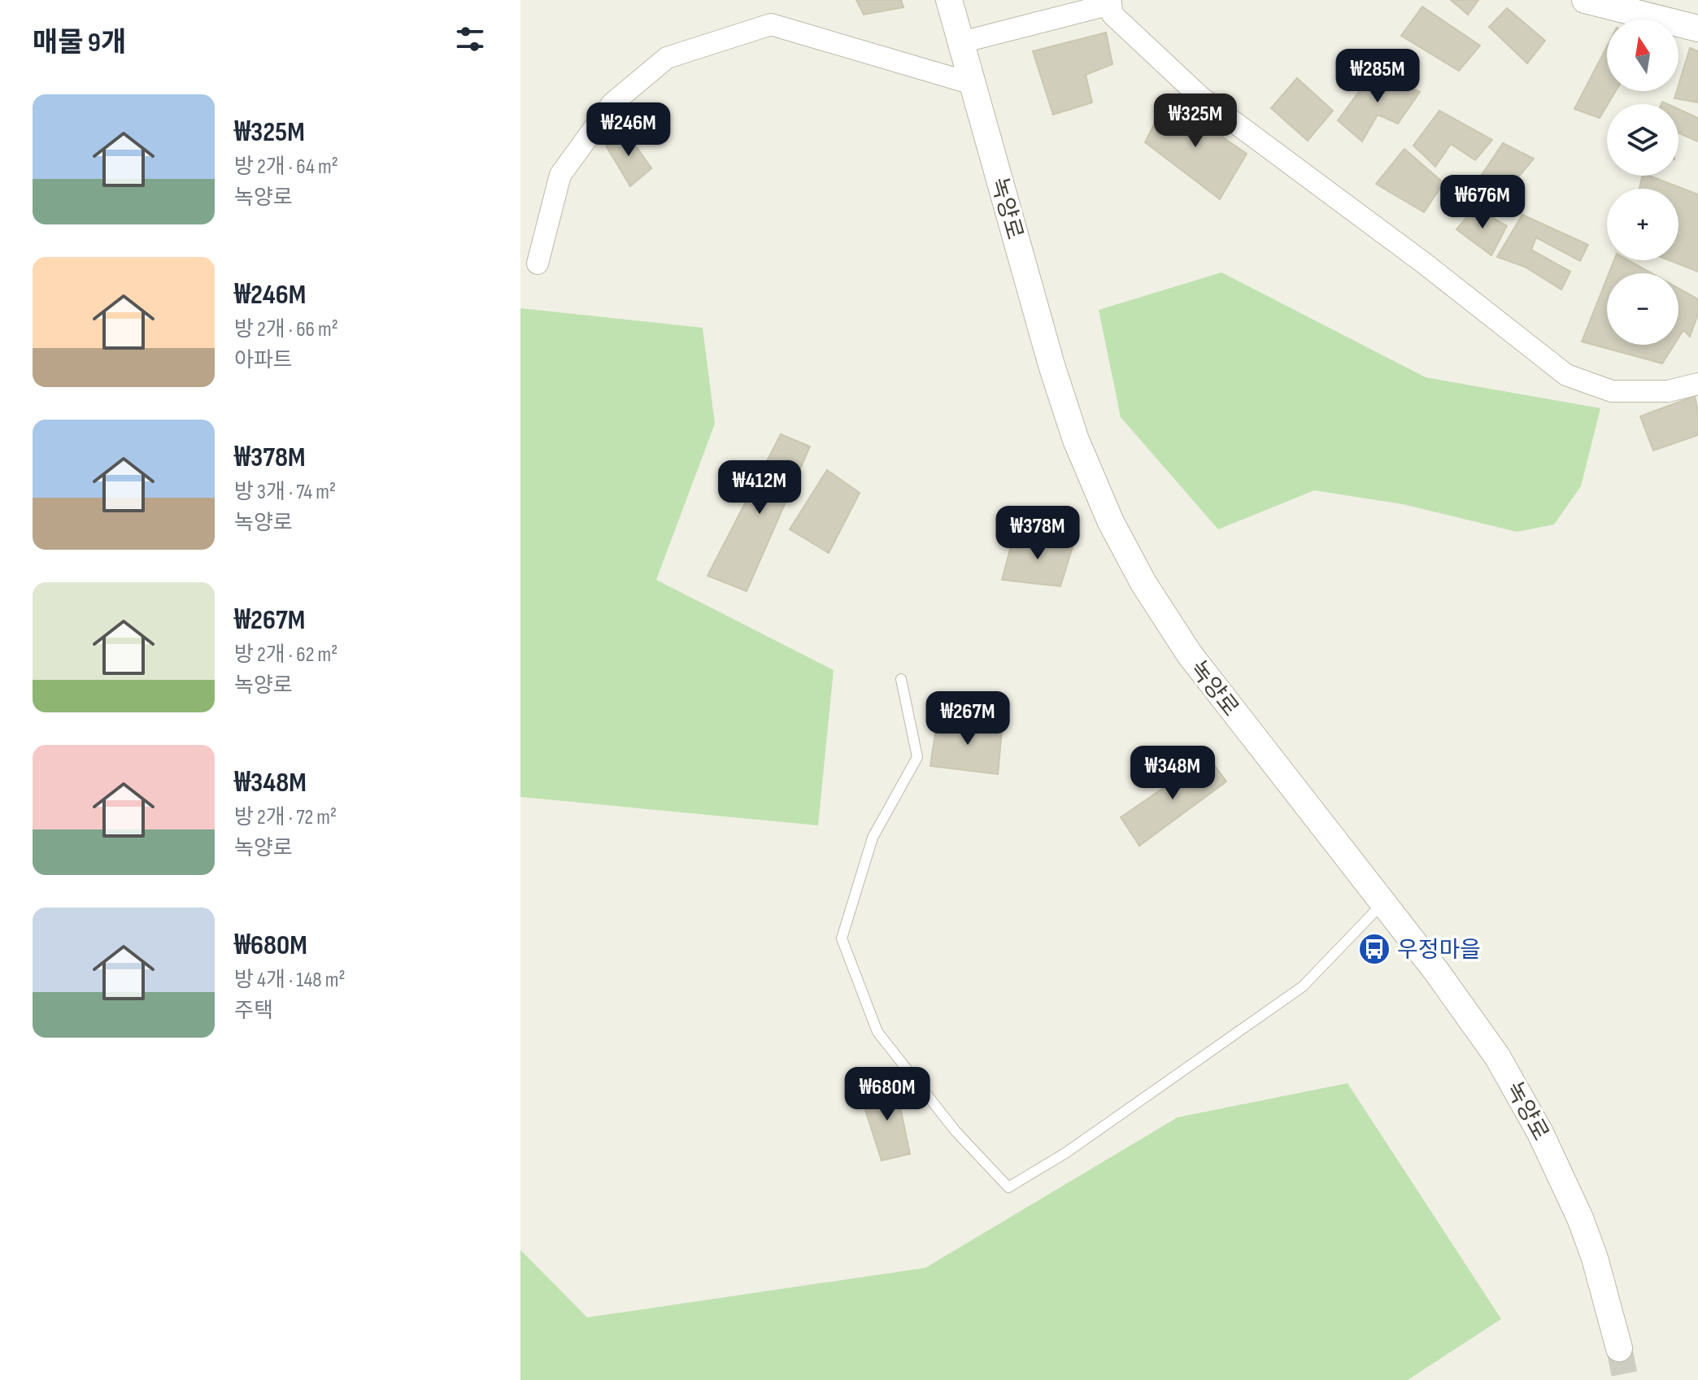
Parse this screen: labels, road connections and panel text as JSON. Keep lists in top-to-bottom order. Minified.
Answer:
{"streets":{"street":["녹양로"]},"places":{"bus stop":["우정마을"]},"north":"top","page":{"heading":"매물 9개","map_buttons":["+","−"],"price":["₩285M","₩325M","₩246M","₩676M","₩412M","₩378M","₩267M","₩348M","₩680M"],"list":[{"name":"₩325M","note":"방 2개 · 64 m² · 녹양로"},{"name":"₩246M","note":"방 2개 · 66 m² · 아파트"},{"name":"₩378M","note":"방 3개 · 74 m² · 녹양로"},{"name":"₩267M","note":"방 2개 · 62 m² · 녹양로"},{"name":"₩348M","note":"방 2개 · 72 m² · 녹양로"},{"name":"₩680M","note":"방 4개 · 148 m² · 주택"}]}}
